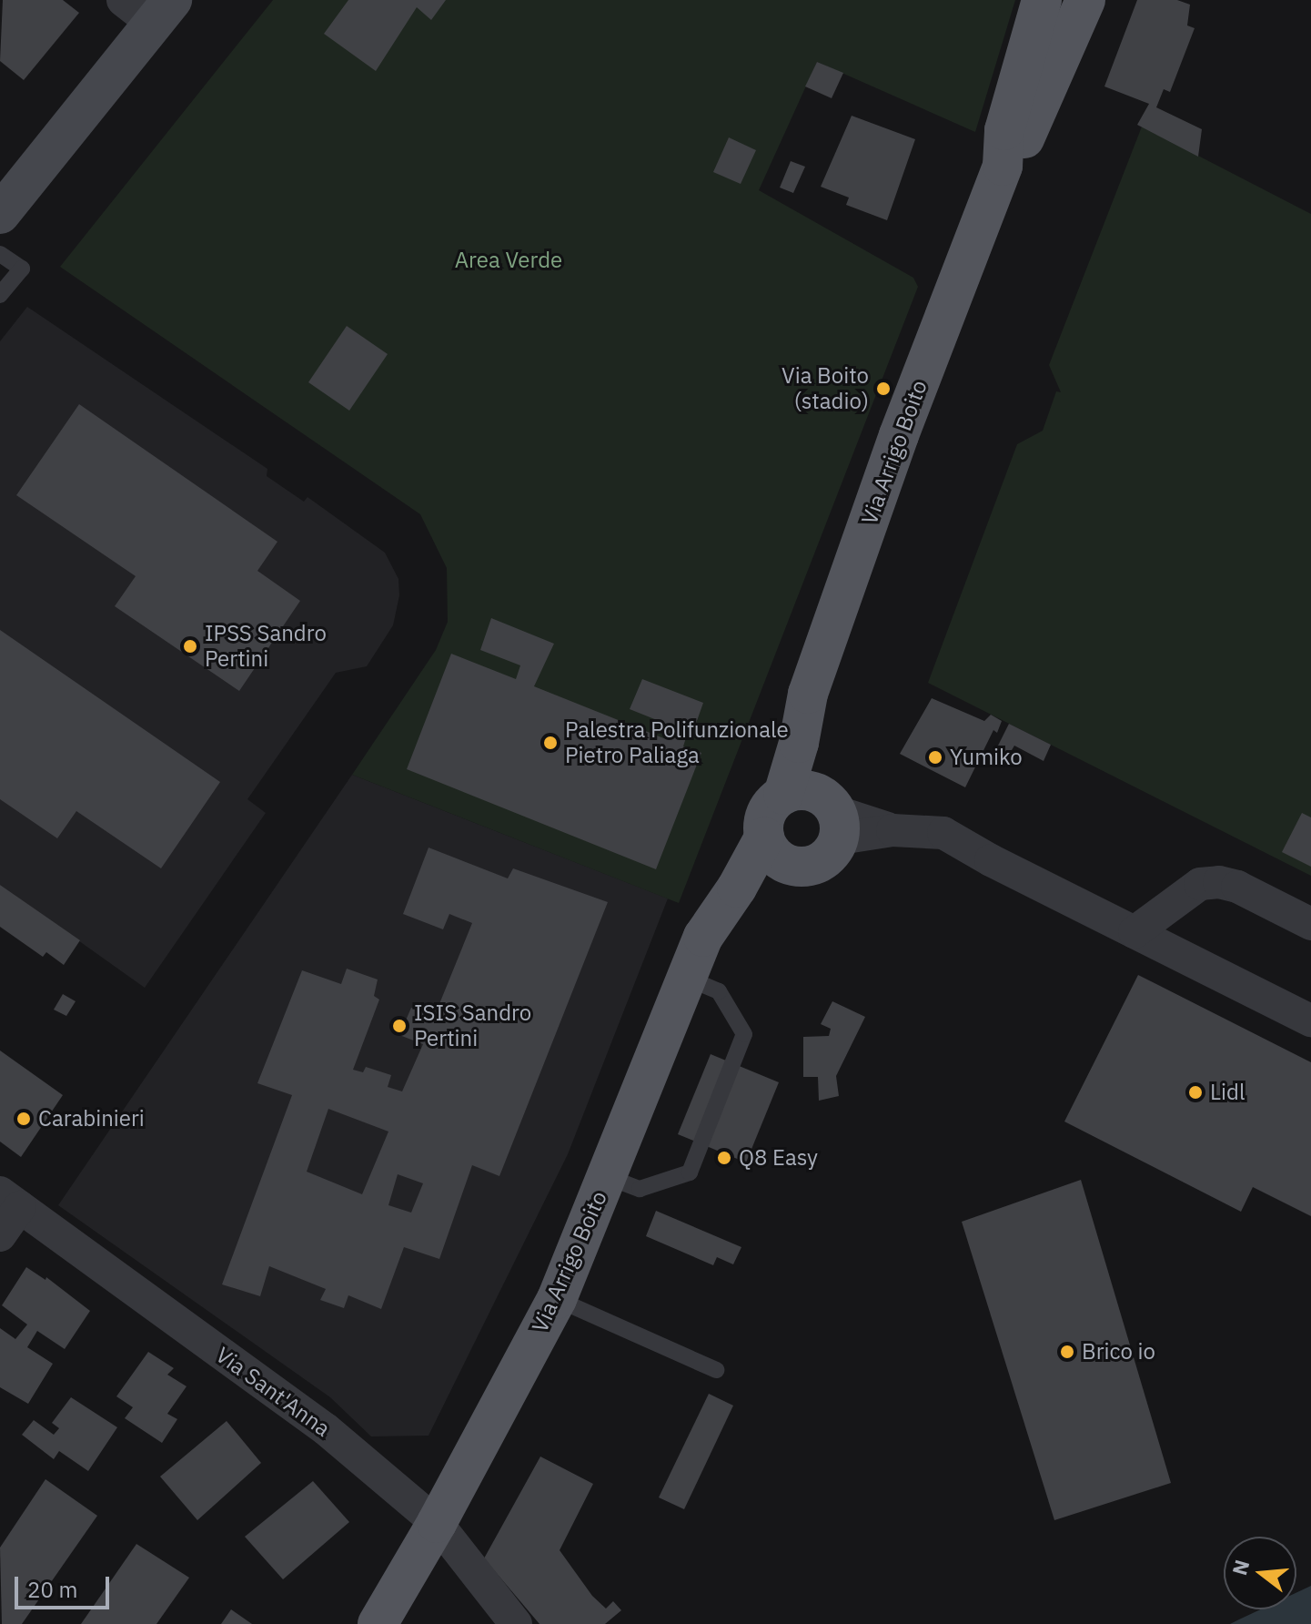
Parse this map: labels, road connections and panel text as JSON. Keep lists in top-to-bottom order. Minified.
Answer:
{"streets":{"main road":["Via Arrigo Boito"],"street":["Via Sant'Anna"]},"crossings":[["Via Arrigo Boito","Via Sant'Anna"]],"parks":["Area Verde"],"places":["Via Boito (stadio)","IPSS Sandro Pertini","Palestra Polifunzionale Pietro Paliaga","Yumiko","ISIS Sandro Pertini","Lidl","Carabinieri","Q8 Easy","Brico io"],"scale_bar":"20 m","north":"left"}
